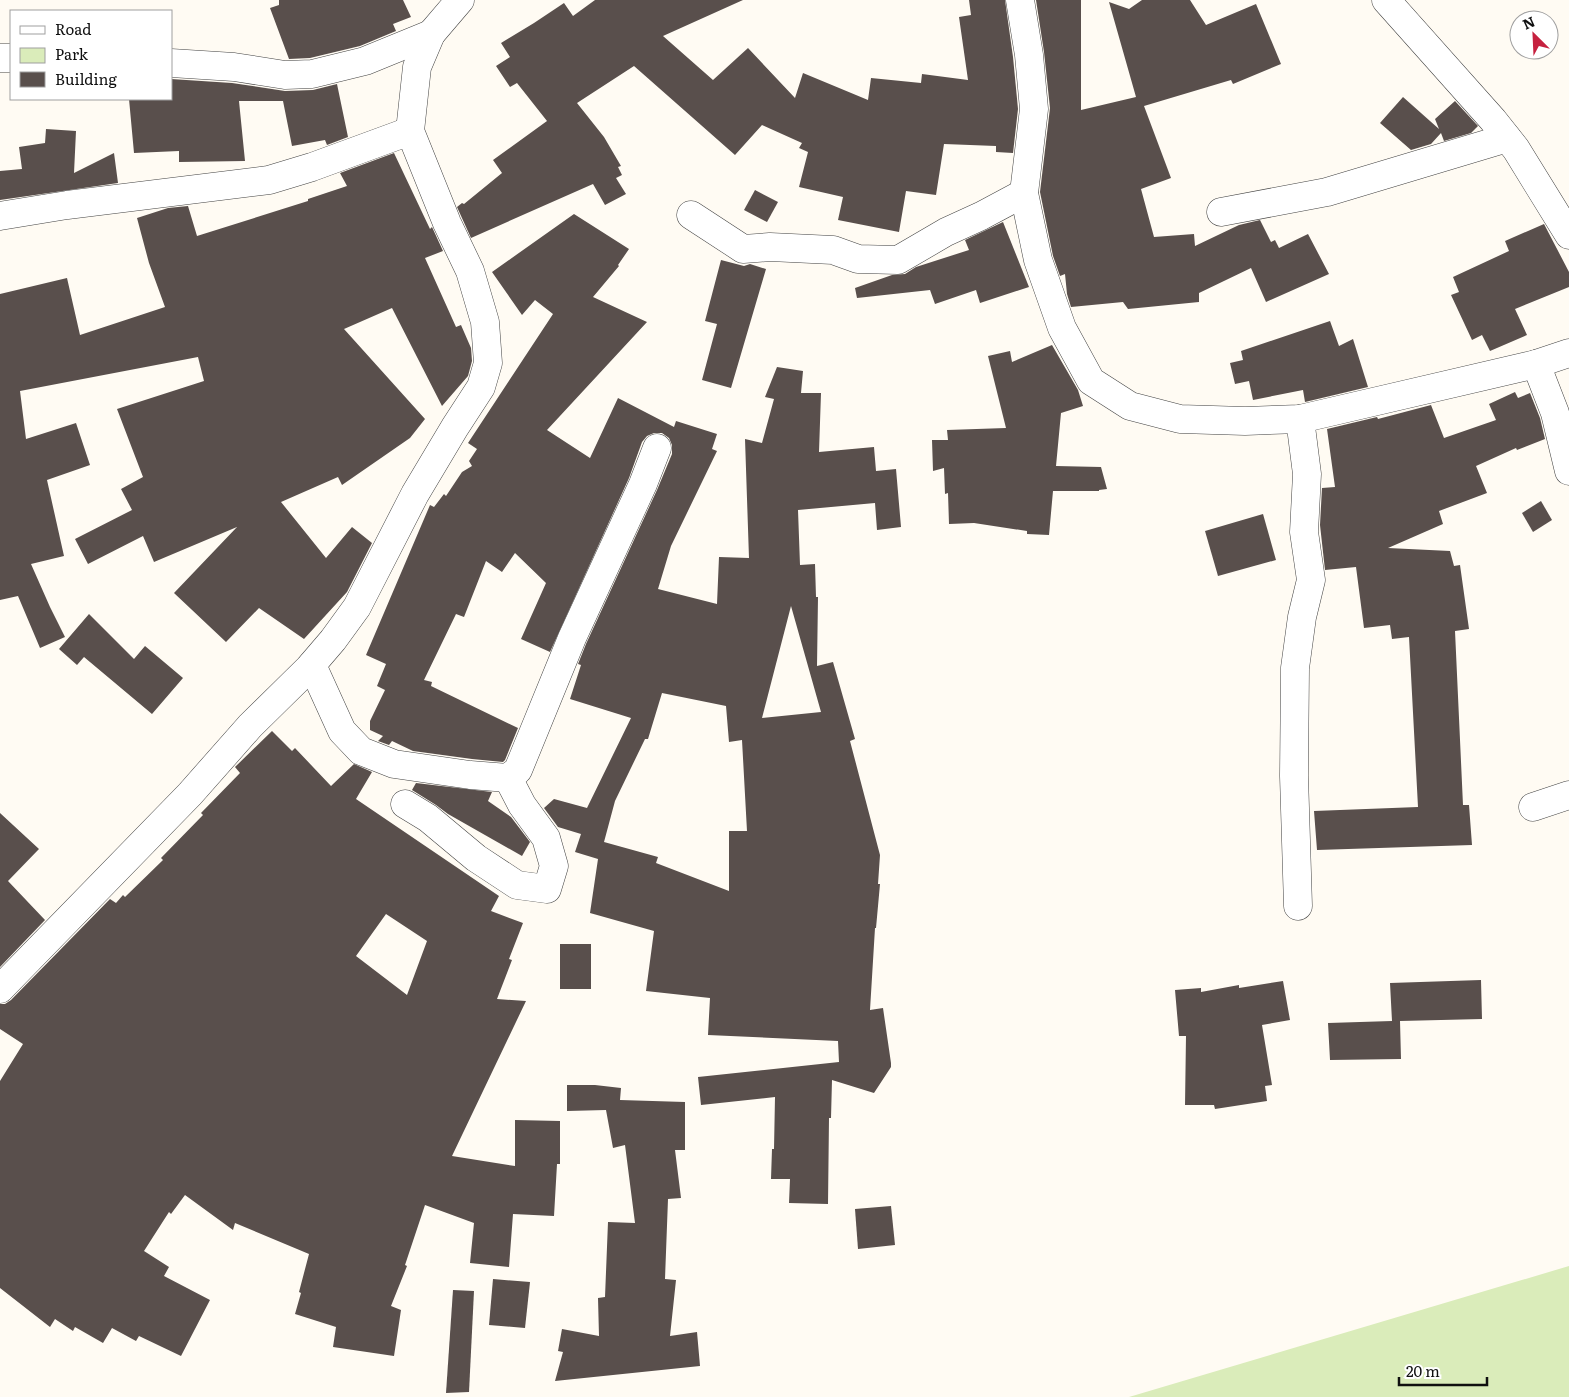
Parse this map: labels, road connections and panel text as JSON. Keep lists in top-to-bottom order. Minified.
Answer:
{"legend":["Road","Park","Building"],"scale_bar":"20 m","north":"top left"}
